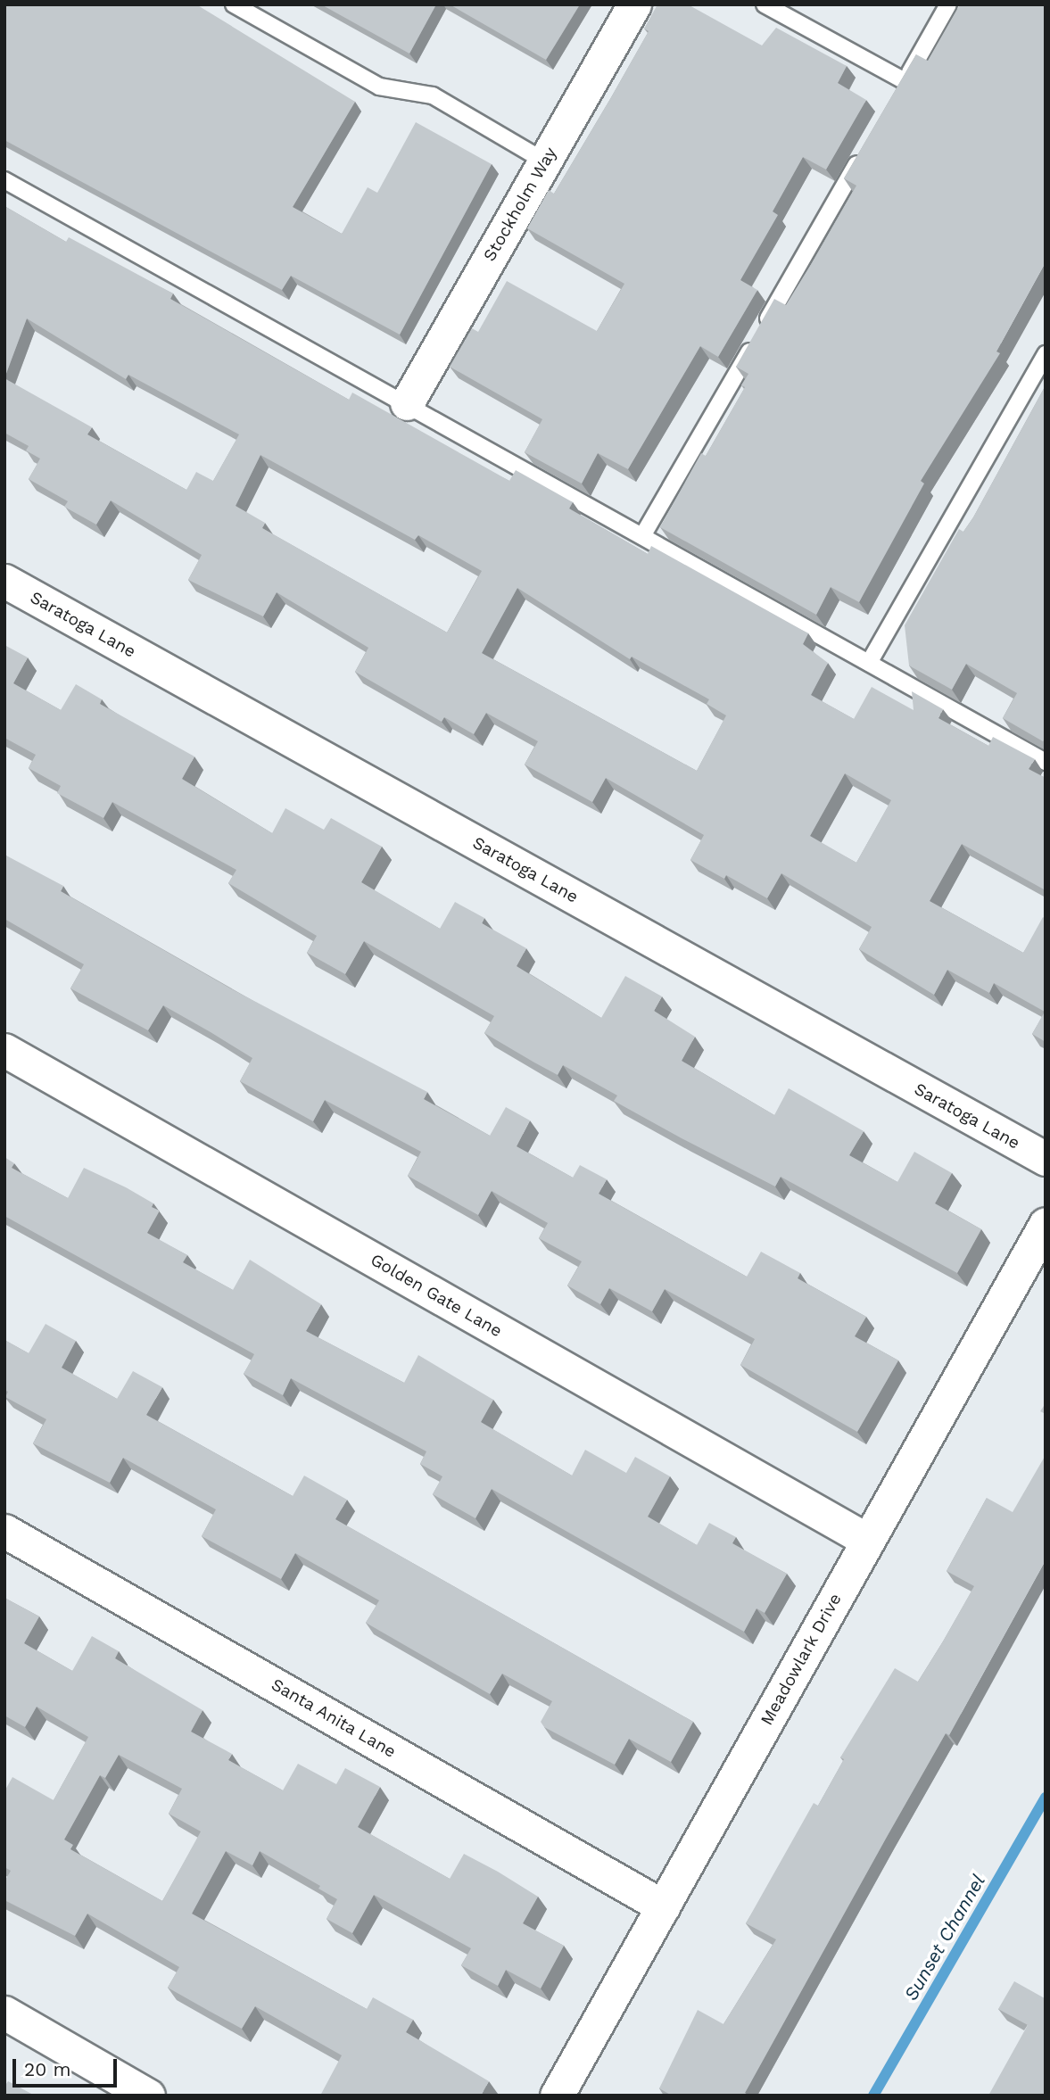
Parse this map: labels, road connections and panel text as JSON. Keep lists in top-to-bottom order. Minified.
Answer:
{"streets":{"street":["Stockholm Way","Saratoga Lane","Golden Gate Lane","Meadowlark Drive","Santa Anita Lane"]},"crossings":[["Golden Gate Lane","Meadowlark Drive"],["Meadowlark Drive","Santa Anita Lane"]],"water":["Sunset Channel"],"scale_bar":"20 m"}
